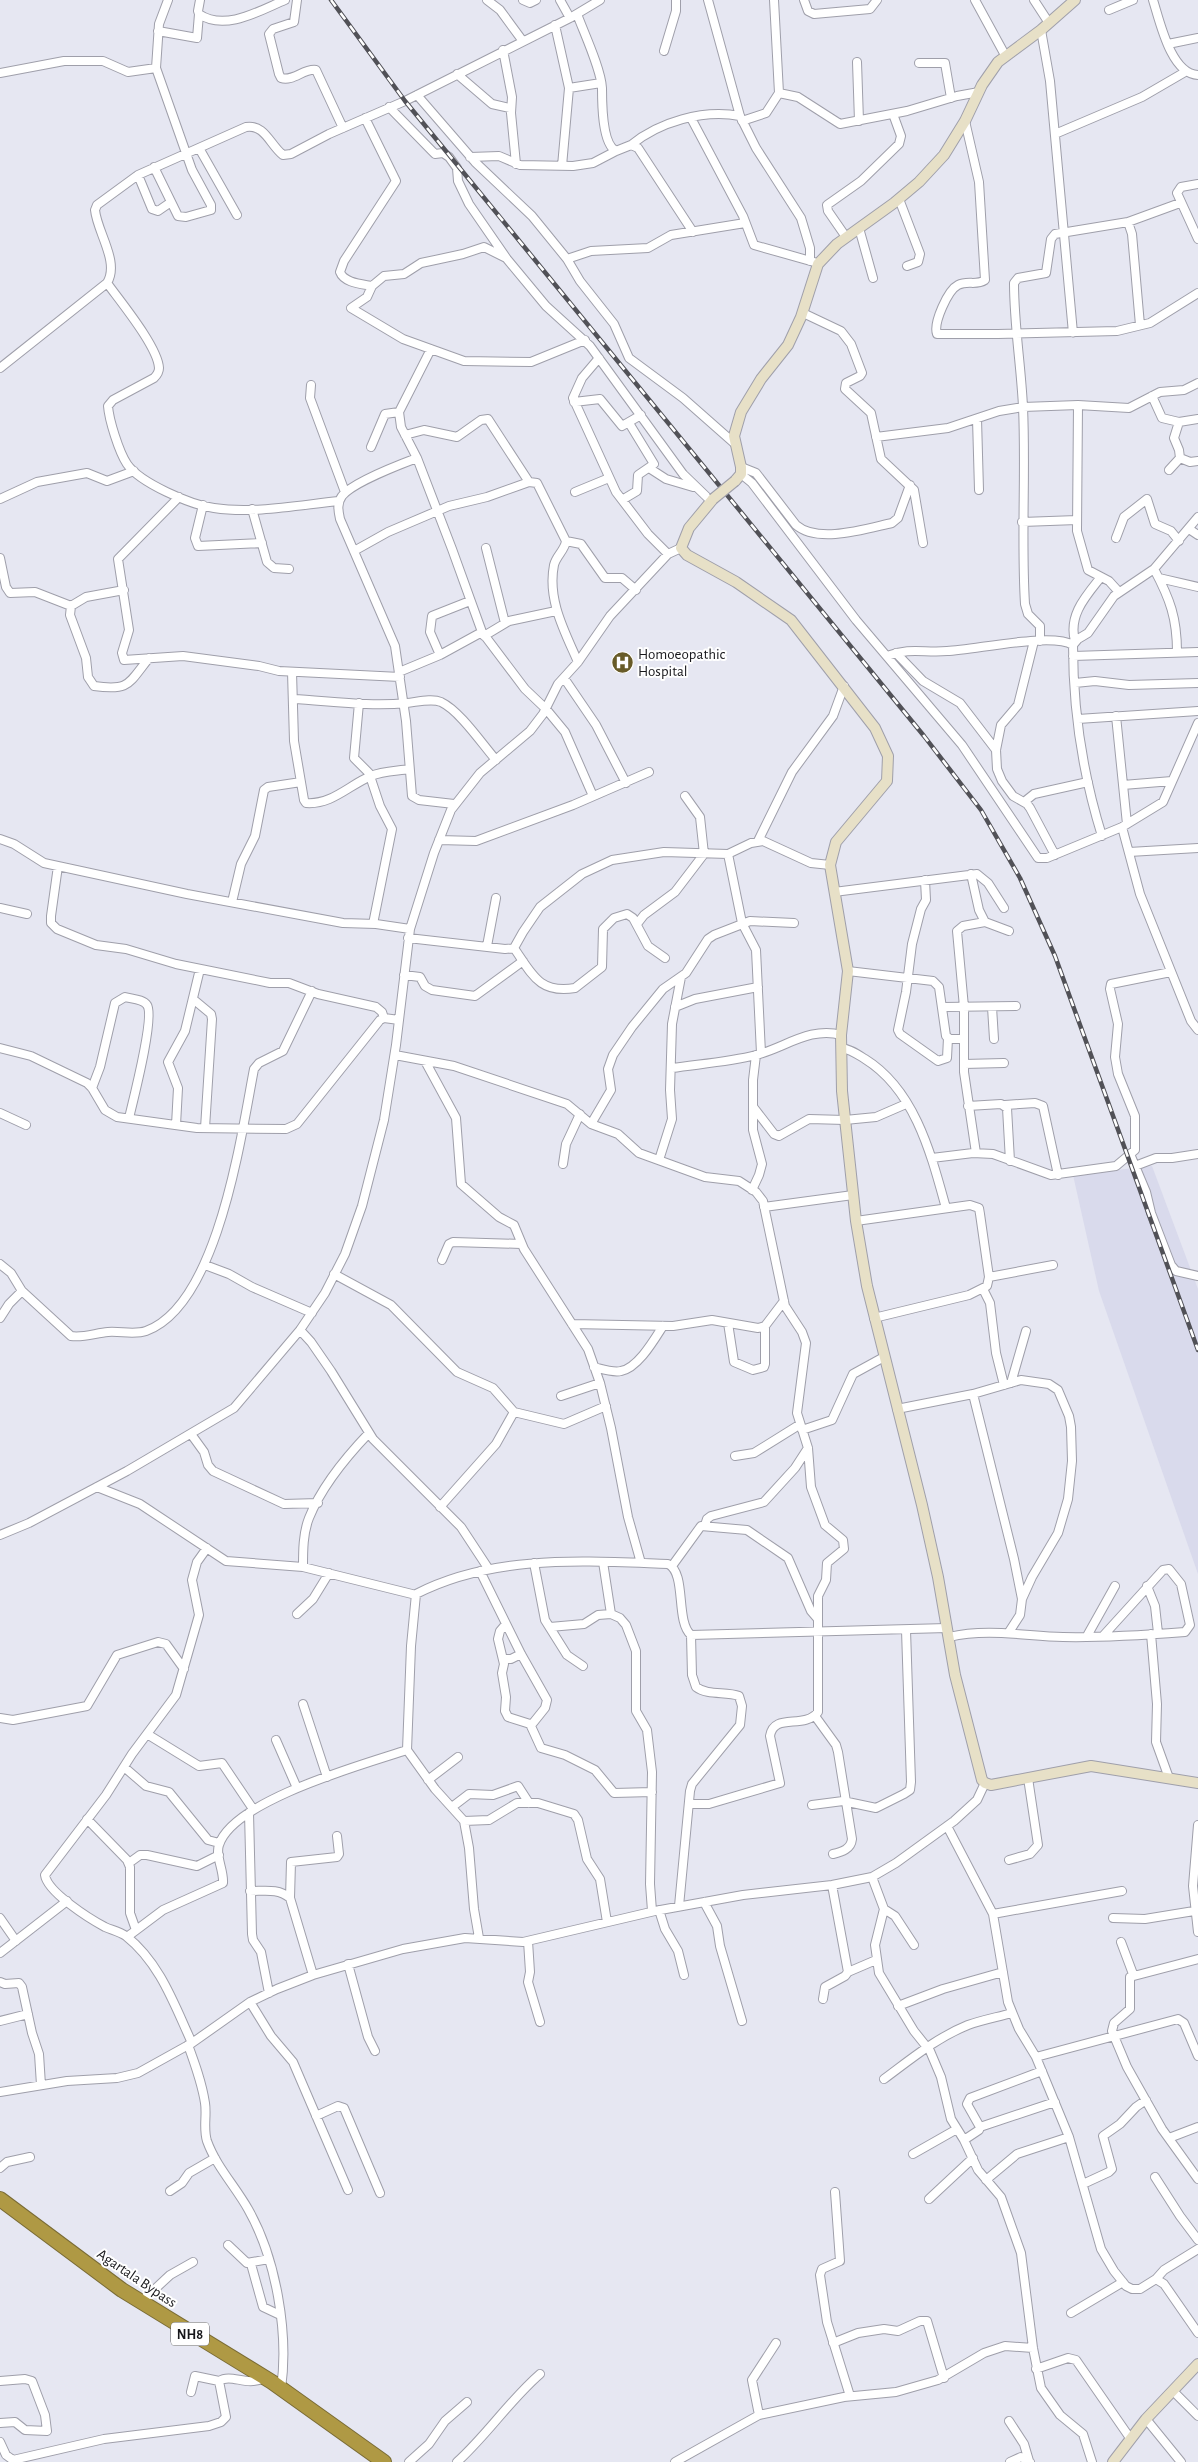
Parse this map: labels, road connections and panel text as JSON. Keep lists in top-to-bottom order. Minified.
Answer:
{"streets":{"highway":["Agartala Bypass","NH8"]},"places":{"hospital":["Homoeopathic Hospital"]}}
